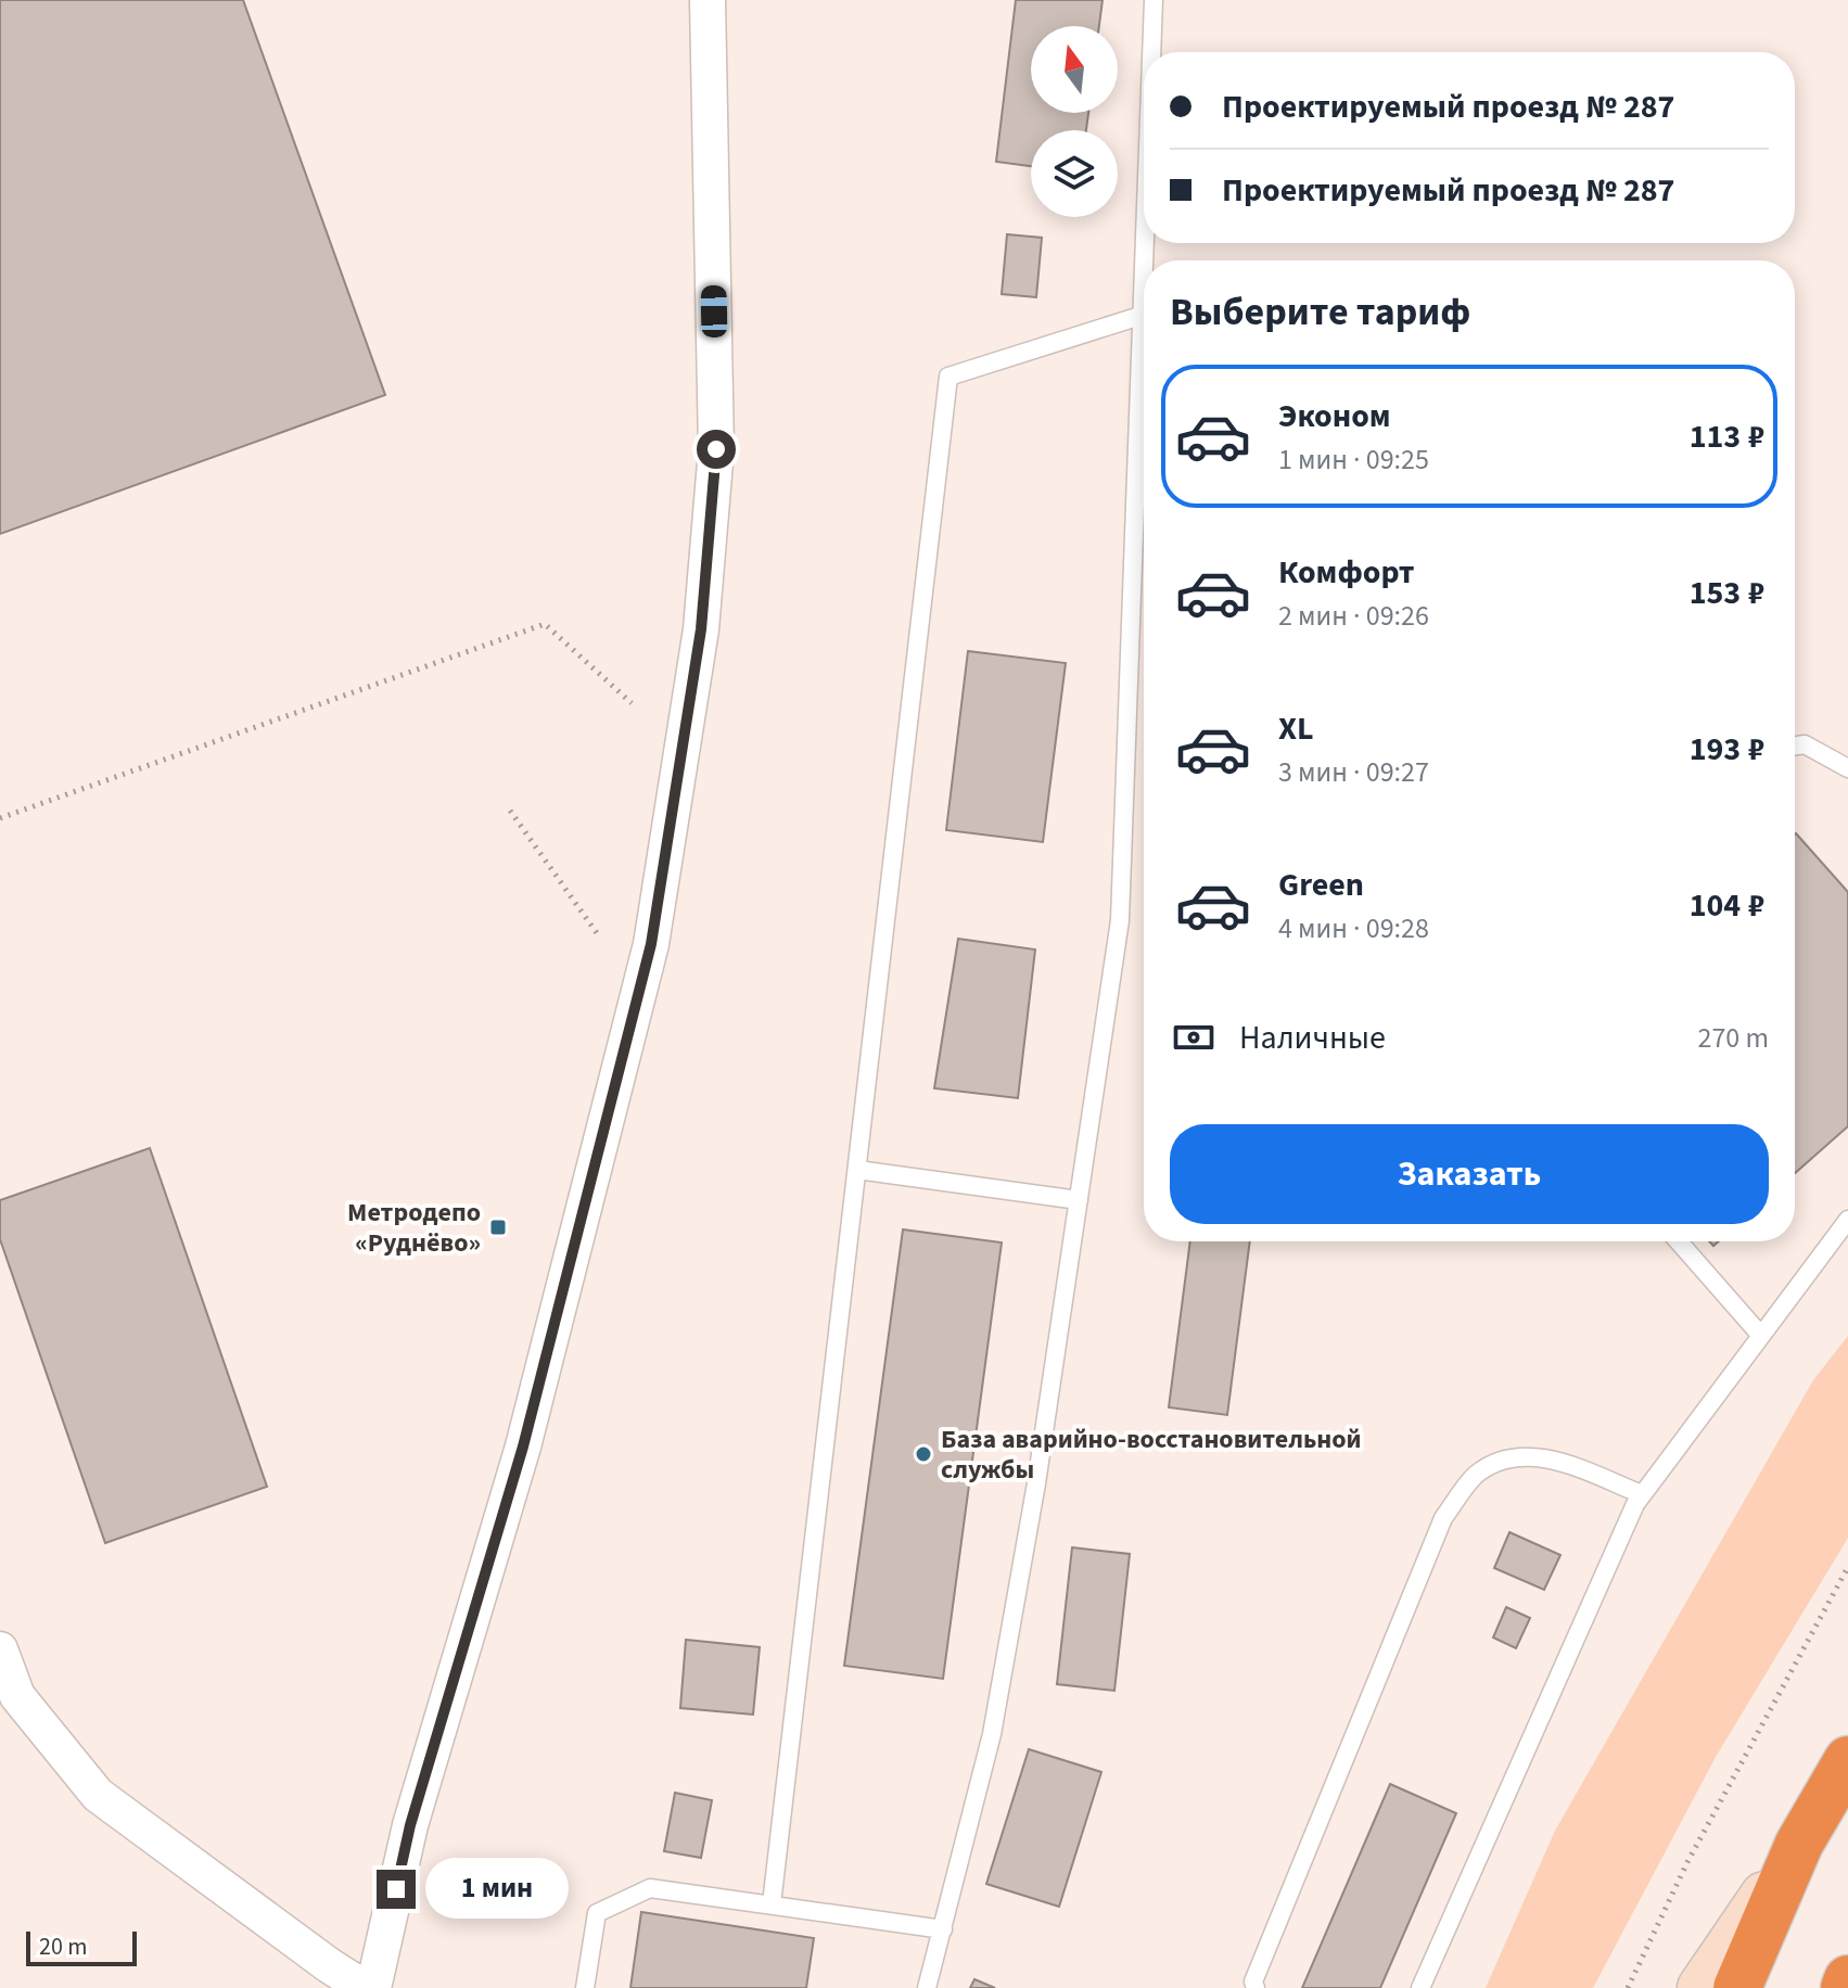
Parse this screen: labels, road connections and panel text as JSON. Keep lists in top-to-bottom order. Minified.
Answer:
{"places":{"transit":["Метродепо «Руднёво»"],"other":["База аварийно-восстановительной службы"]},"scale_bar":"20 m","north":"top","page":{"banner":["Проектируемый проезд № 287","Проектируемый проезд № 287"],"heading":"Выберите тариф","list":[{"name":"Эконом","note":"1 мин · 09:25","value":"113 ₽"},{"name":"Комфорт","note":"2 мин · 09:26","value":"153 ₽"},{"name":"XL","note":"3 мин · 09:27","value":"193 ₽"},{"name":"Green","note":"4 мин · 09:28","value":"104 ₽"}],"pay":["Наличные","270 m"],"buttons":"Заказать","bubble":"1 мин","scale":"20 m"}}
